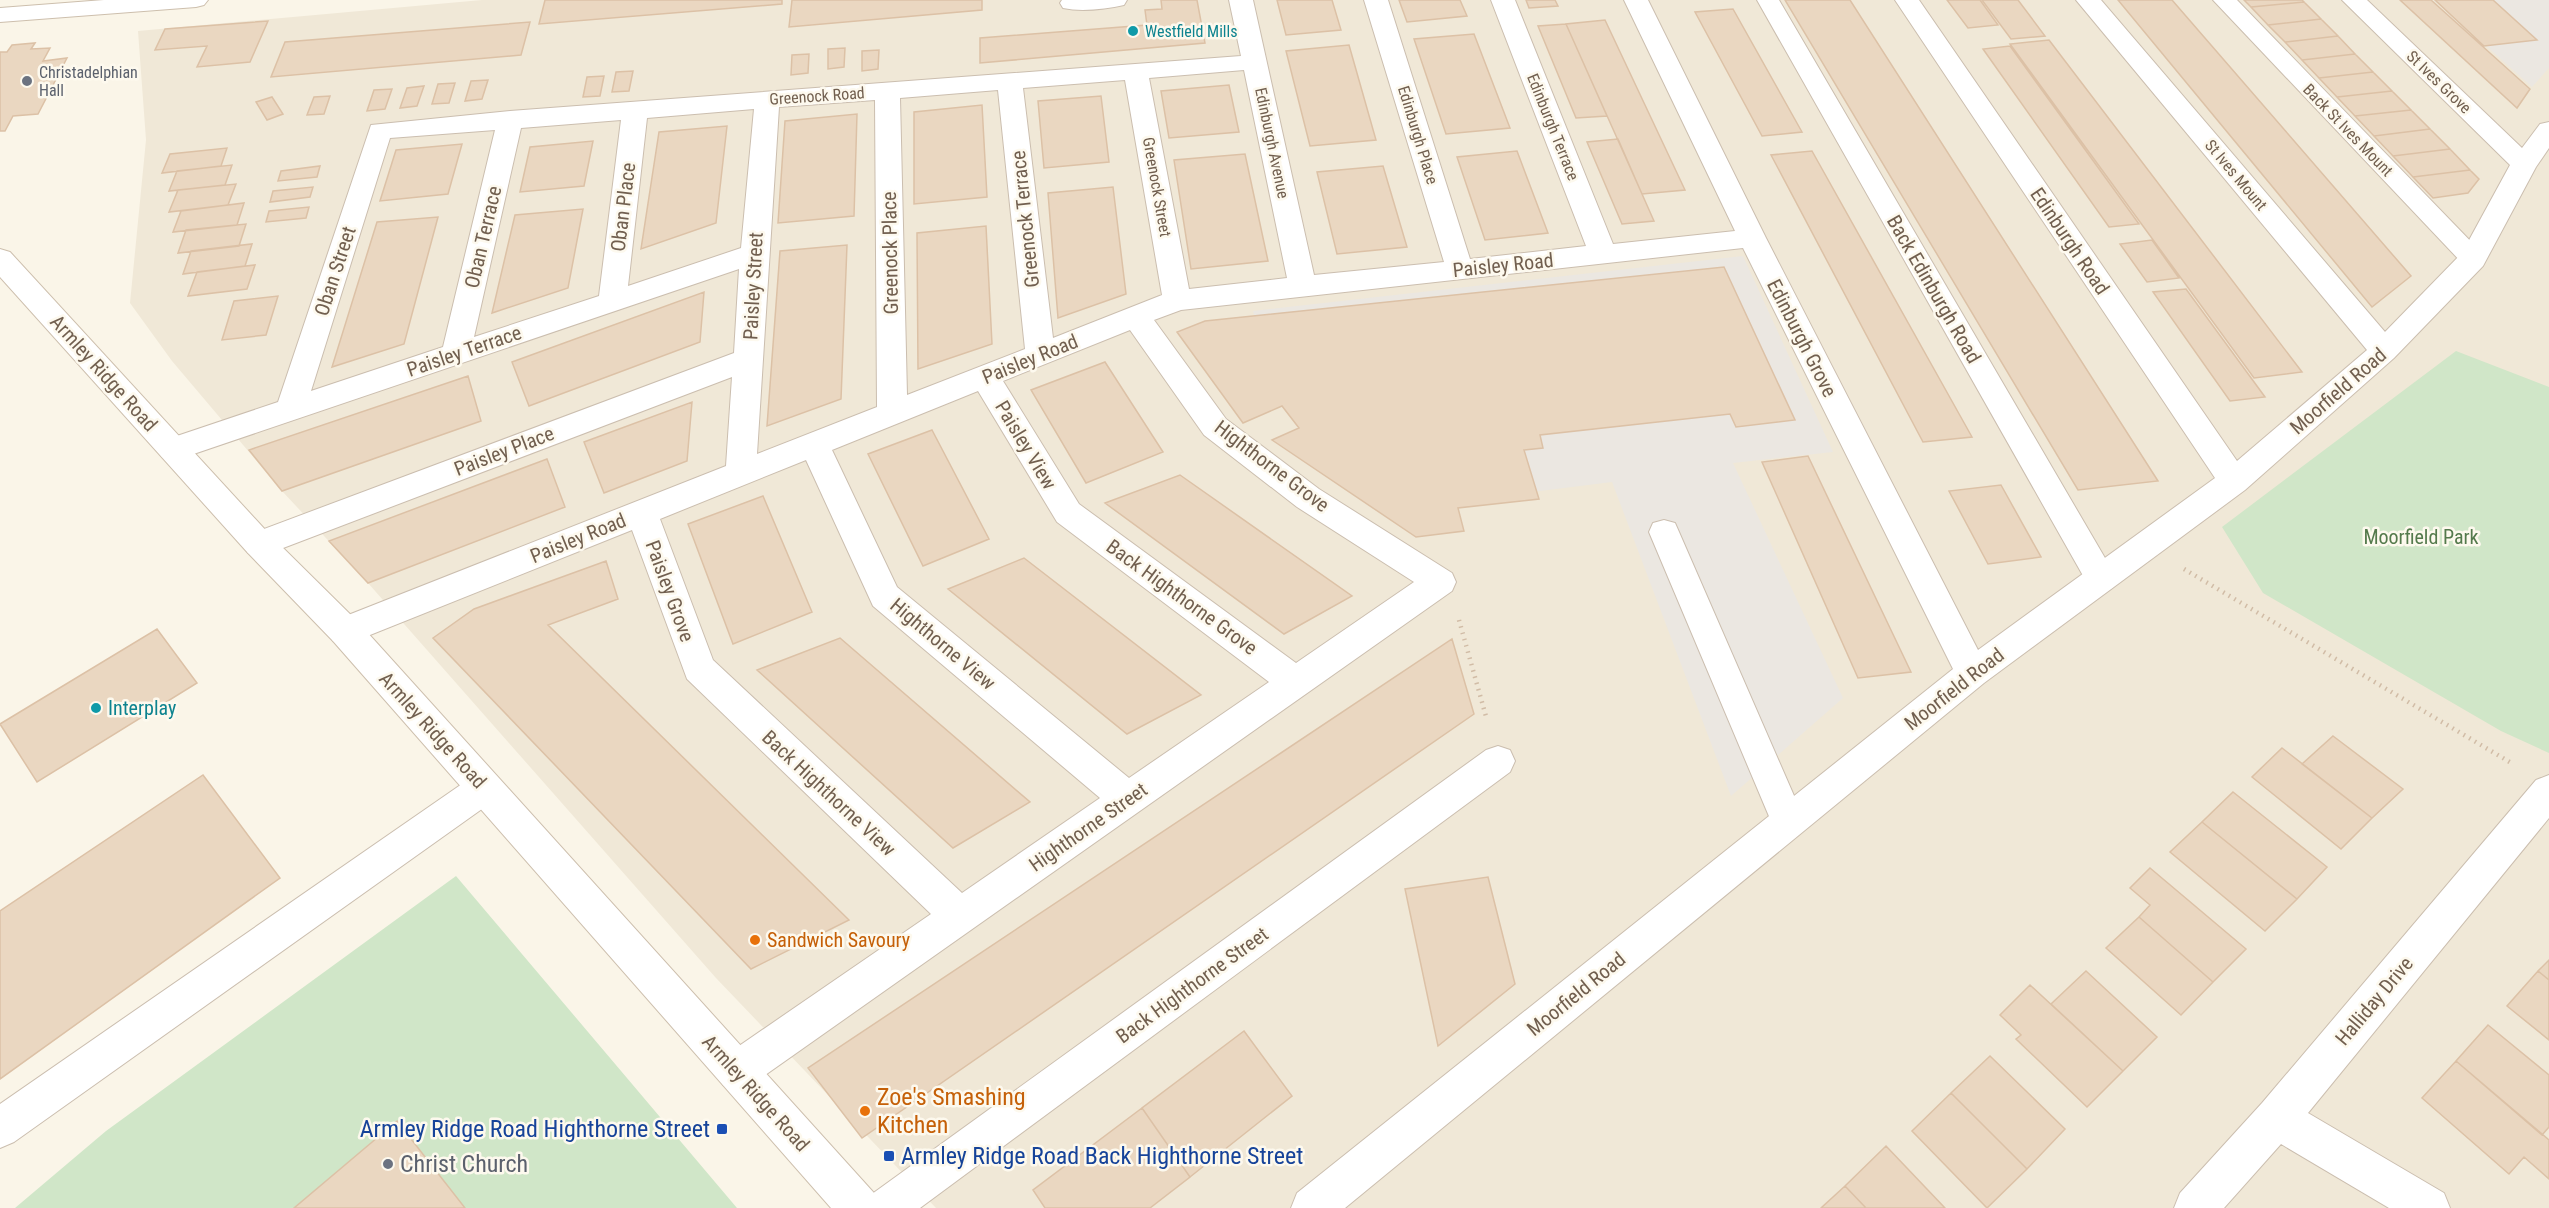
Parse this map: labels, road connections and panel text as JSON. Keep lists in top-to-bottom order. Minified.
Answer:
{"streets":{"street":["St Ives Grove","Greenock Road","Edinburgh Terrace","Edinburgh Place","Edinburgh Avenue","St Ives Mount","Greenock Street","Oban Place","Greenock Terrace","Oban Terrace","Edinburgh Road","Greenock Place","Paisley Road","Oban Street","Paisley Street","Edinburgh Grove","Paisley Terrace","Armley Ridge Road","Moorfield Road","Paisley View","Paisley Place","Highthorne Grove","Paisley Grove","Back Highthorne Grove","Highthorne View","Back Highthorne View","Highthorne Street","Halliday Drive"],"lane":["Back St Ives Mount","Back Edinburgh Road","Back Highthorne Street"]},"crossings":[["St Ives Grove","Moorfield Road"],["Greenock Road","Edinburgh Avenue"],["Greenock Road","Greenock Street"],["Greenock Road","Oban Place"],["Greenock Road","Greenock Terrace"],["Greenock Road","Oban Terrace"],["Greenock Road","Greenock Place"],["Greenock Road","Oban Street"],["Greenock Road","Paisley Street"],["Edinburgh Terrace","Paisley Road"],["Back St Ives Mount","Moorfield Road"],["Edinburgh Place","Paisley Road"],["Edinburgh Avenue","Paisley Road"],["St Ives Mount","Moorfield Road"],["Greenock Street","Paisley Road"],["Oban Place","Paisley Terrace"],["Greenock Terrace","Paisley Road"],["Oban Terrace","Paisley Terrace"],["Edinburgh Road","Moorfield Road"],["Greenock Place","Paisley Road"],["Paisley Road","Paisley Street"],["Paisley Road","Edinburgh Grove"],["Paisley Road","Armley Ridge Road"],["Paisley Road","Paisley View"],["Paisley Road","Highthorne Grove"],["Paisley Road","Paisley Grove"],["Paisley Road","Highthorne View"],["Oban Street","Paisley Terrace"],["Paisley Street","Paisley Terrace"],["Paisley Street","Paisley Place"],["Back Edinburgh Road","Moorfield Road"],["Edinburgh Grove","Moorfield Road"],["Paisley Terrace","Armley Ridge Road"],["Armley Ridge Road","Paisley Place"],["Armley Ridge Road","Highthorne Street"],["Paisley View","Back Highthorne Grove"],["Highthorne Grove","Highthorne Street"],["Paisley Grove","Back Highthorne View"],["Back Highthorne Grove","Highthorne Street"],["Highthorne View","Highthorne Street"],["Back Highthorne View","Highthorne Street"]],"parks":["Moorfield Park"],"places":{"other":["Westfield Mills","Christadelphian Hall","Interplay","Sandwich Savoury","Zoe's Smashing Kitchen","Christ Church"],"transit":["Armley Ridge Road Highthorne Street","Armley Ridge Road Back Highthorne Street"]}}
